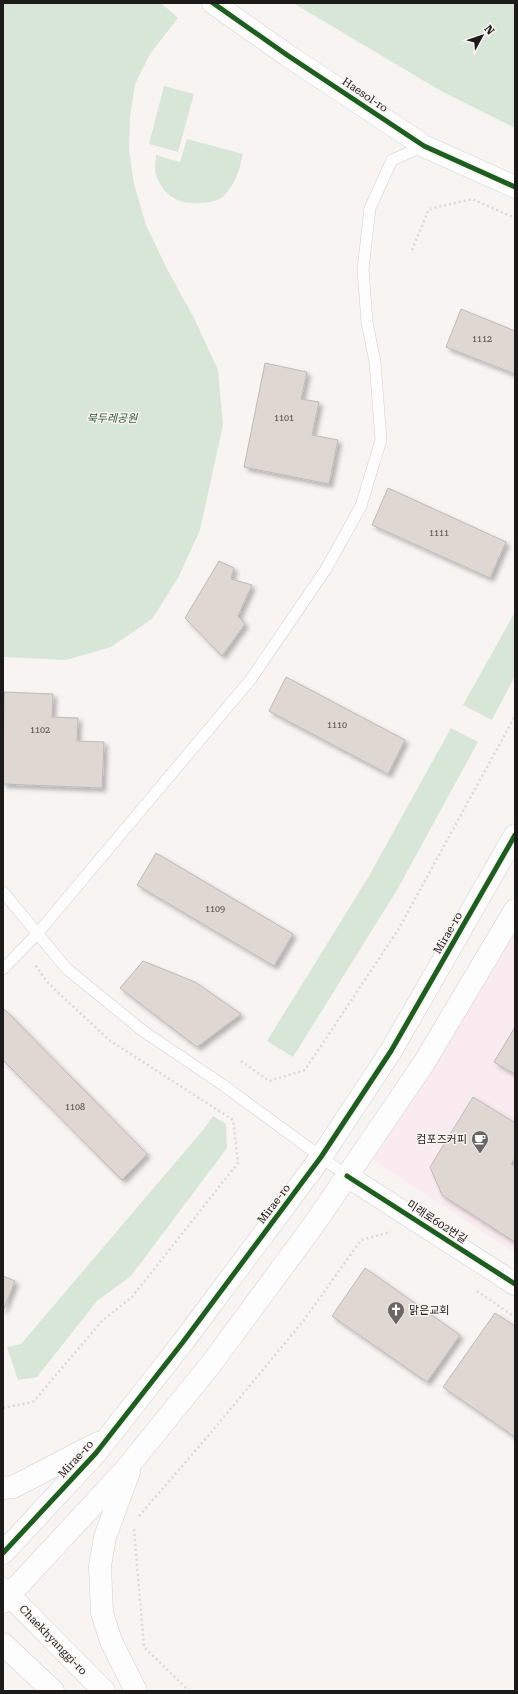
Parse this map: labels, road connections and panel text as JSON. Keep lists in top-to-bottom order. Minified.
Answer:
{"streets":{"street":["Haesol-ro","Mirae-ro","미래로602번길","Chaekhyanggi-ro"]},"parks":["북두레공원"],"places":{"cafe":["컴포즈커피"],"church":["맑은교회"]},"house_numbers":["1112","1101","1111","1110","1102","1109","1108"],"north":"top right"}
